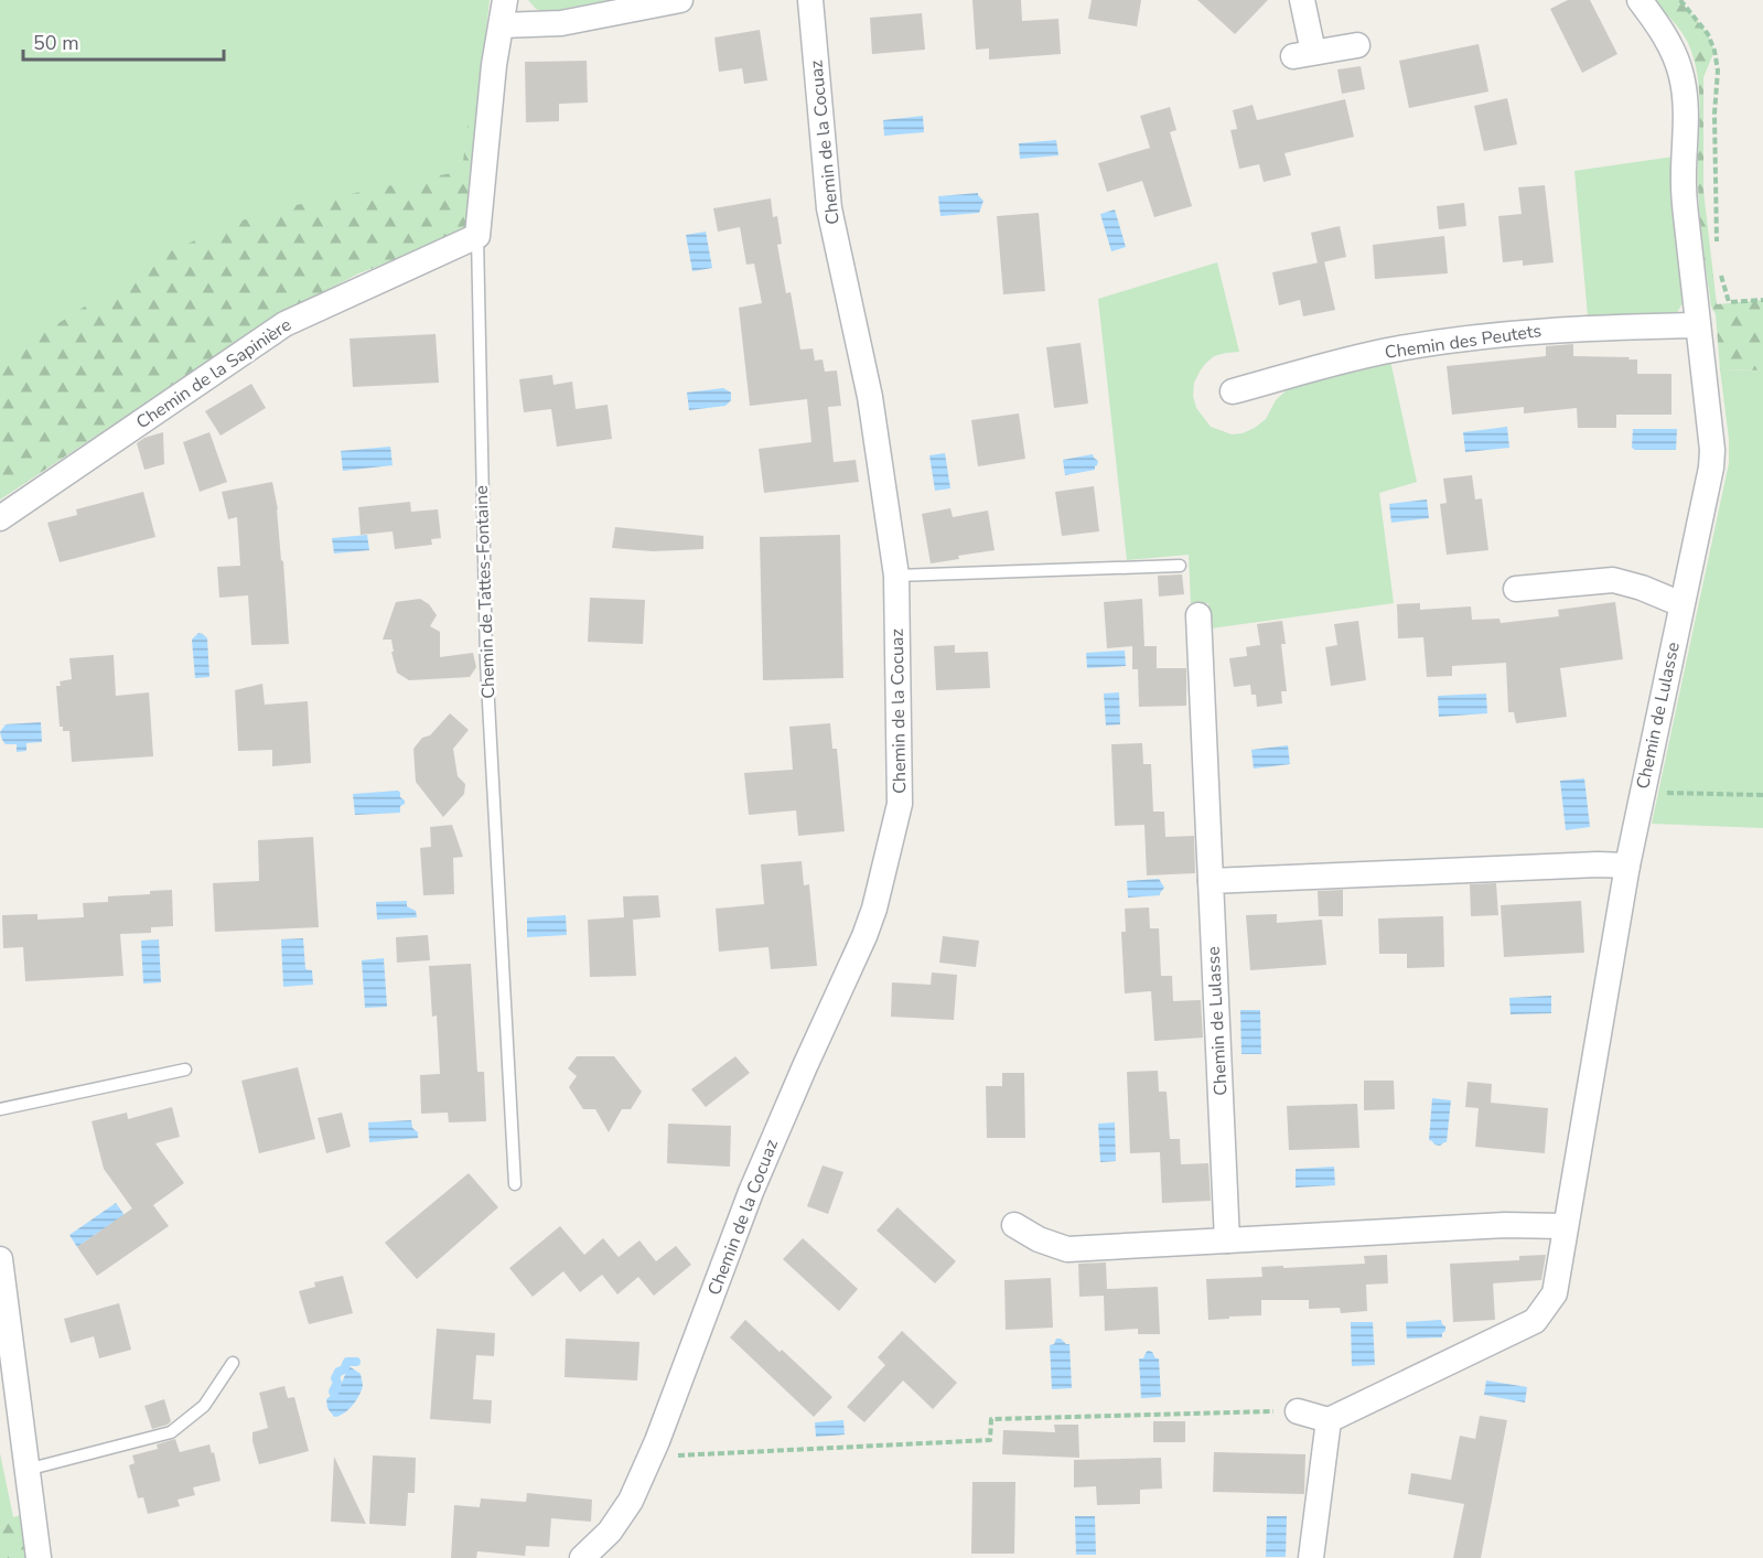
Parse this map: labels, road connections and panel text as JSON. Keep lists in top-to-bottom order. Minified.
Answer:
{"streets":{"street":["Chemin de la Cocuaz","Chemin des Peutets","Chemin de la Sapinière","Chemin de Tattes-Fontaine","Chemin de Lulasse"]},"crossings":[["Chemin des Peutets","Chemin de Lulasse"],["Chemin de la Sapinière","Chemin de Tattes-Fontaine"]],"scale_bar":"50 m"}
